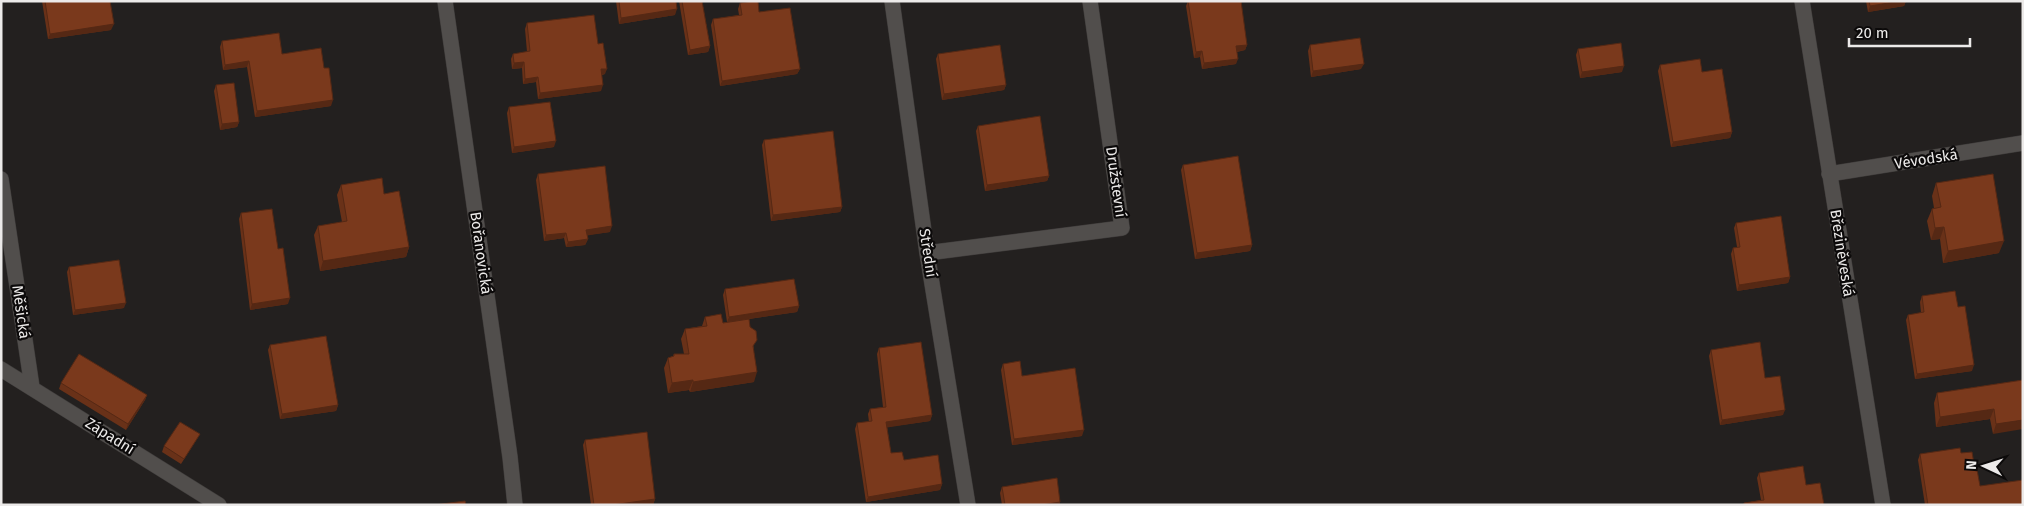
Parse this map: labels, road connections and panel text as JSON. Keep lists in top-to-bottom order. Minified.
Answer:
{"streets":{"street":["Vévodská","Družstevní","Bořanovická","Střední","Březiněveská","Měšická","Západní"]},"crossings":[["Vévodská","Březiněveská"],["Družstevní","Střední"],["Měšická","Západní"]],"scale_bar":"20 m","north":"left"}
